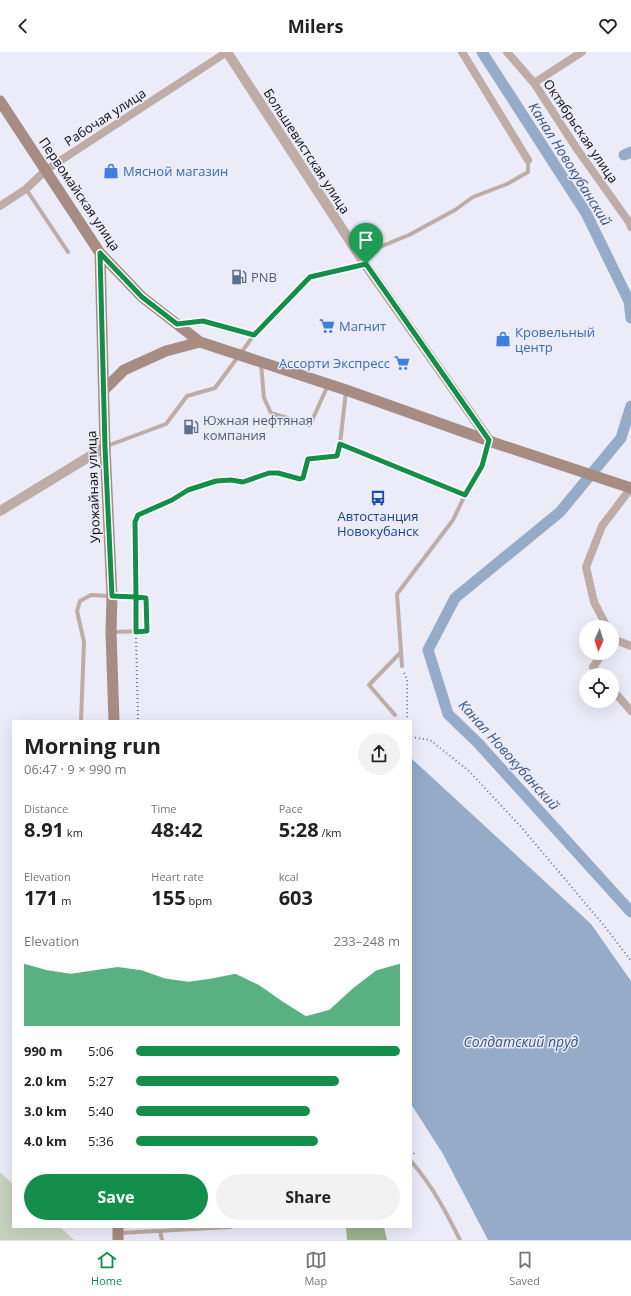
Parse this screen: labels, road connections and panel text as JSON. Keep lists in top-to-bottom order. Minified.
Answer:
{"streets":{"main road":["Первомайская улица","Урожайная улица"],"street":["Рабочая улица","Октябрьская улица","Большевистская улица"]},"crossings":[["Рабочая улица","Большевистская улица"],["Рабочая улица","Первомайская улица"],["Большевистская улица","Первомайская улица"],["Первомайская улица","Урожайная улица"]],"water":["Канал Новокубанский","Солдатский пруд"],"places":{"shop":["Мясной магазин","Кровельный центр"],"fuel station":["PNB","Южная нефтяная компания"],"supermarket":["Магнит","Ассорти Экспресс"],"bus stop":["Автостанция Новокубанск"]},"north":"bottom","page":{"header":"Milers","heading":["Morning run","06:47 · 9 × 990 m"],"stats":[["Distance","8.91 km"],["Time","48:42"],["Pace","5:28 /km"],["Elevation","171 m"],["Heart rate","155 bpm"],["kcal","603"]],"chart":["Elevation","233–248 m"],"list":[{"name":"990 m","note":"5:06"},{"name":"2.0 km","note":"5:27"},{"name":"3.0 km","note":"5:40"},{"name":"4.0 km","note":"5:36"}],"buttons":["Save","Share"],"tabs":["Home","Map","Saved"]}}
